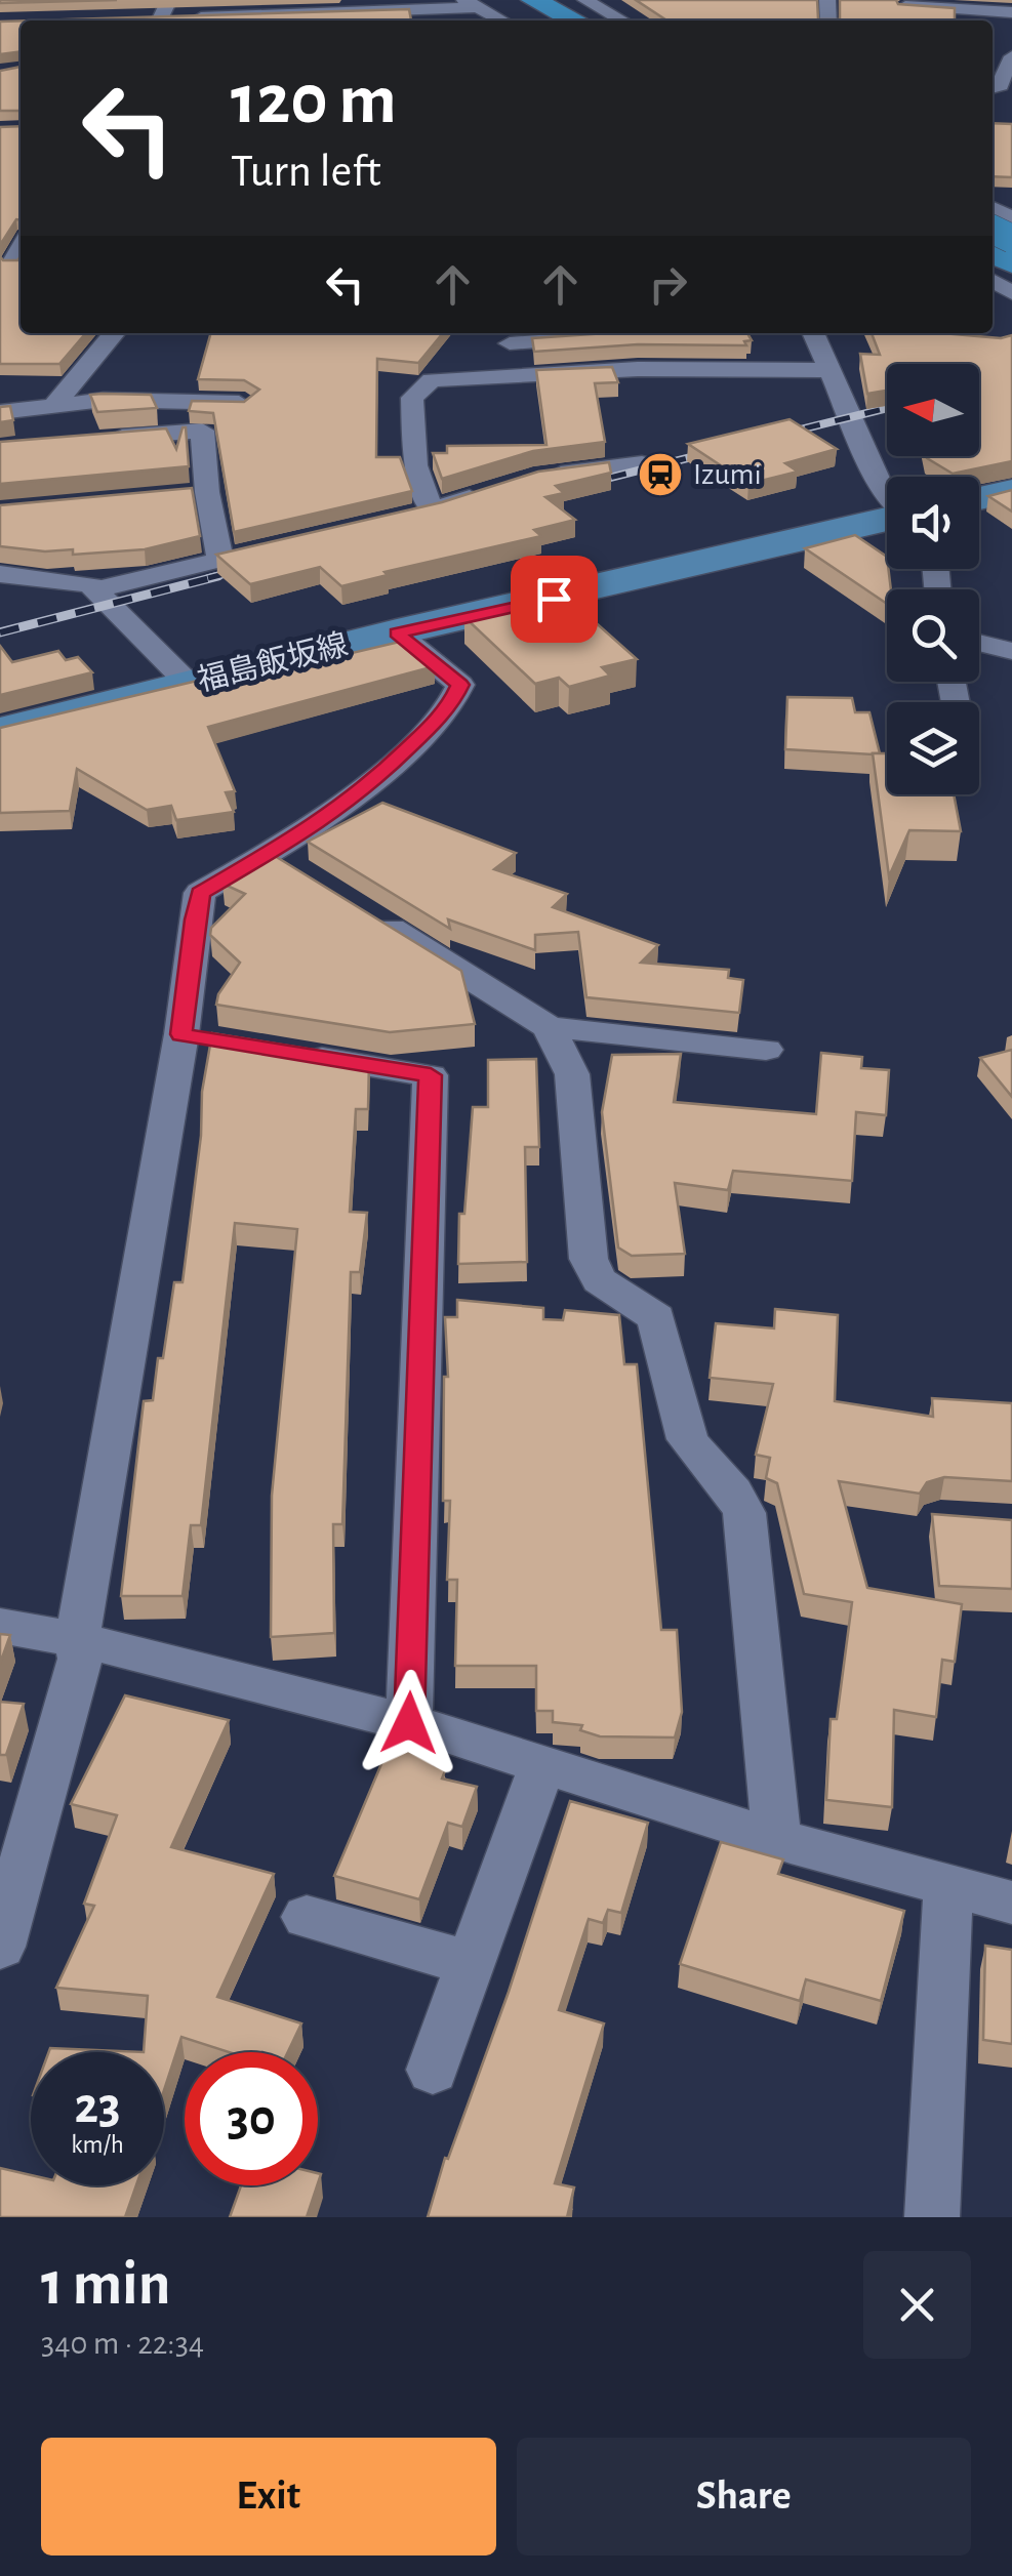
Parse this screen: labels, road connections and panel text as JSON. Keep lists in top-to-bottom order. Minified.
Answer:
{"streets":{"main road":["福島飯坂線"]},"places":{"station":["Izumi"]},"north":"left","page":{"turn":["120 m","Turn left"],"speed":"23 km/h","limit":"30","heading":["1 min","340 m · 22:34"],"buttons":["Exit","Share"]}}
